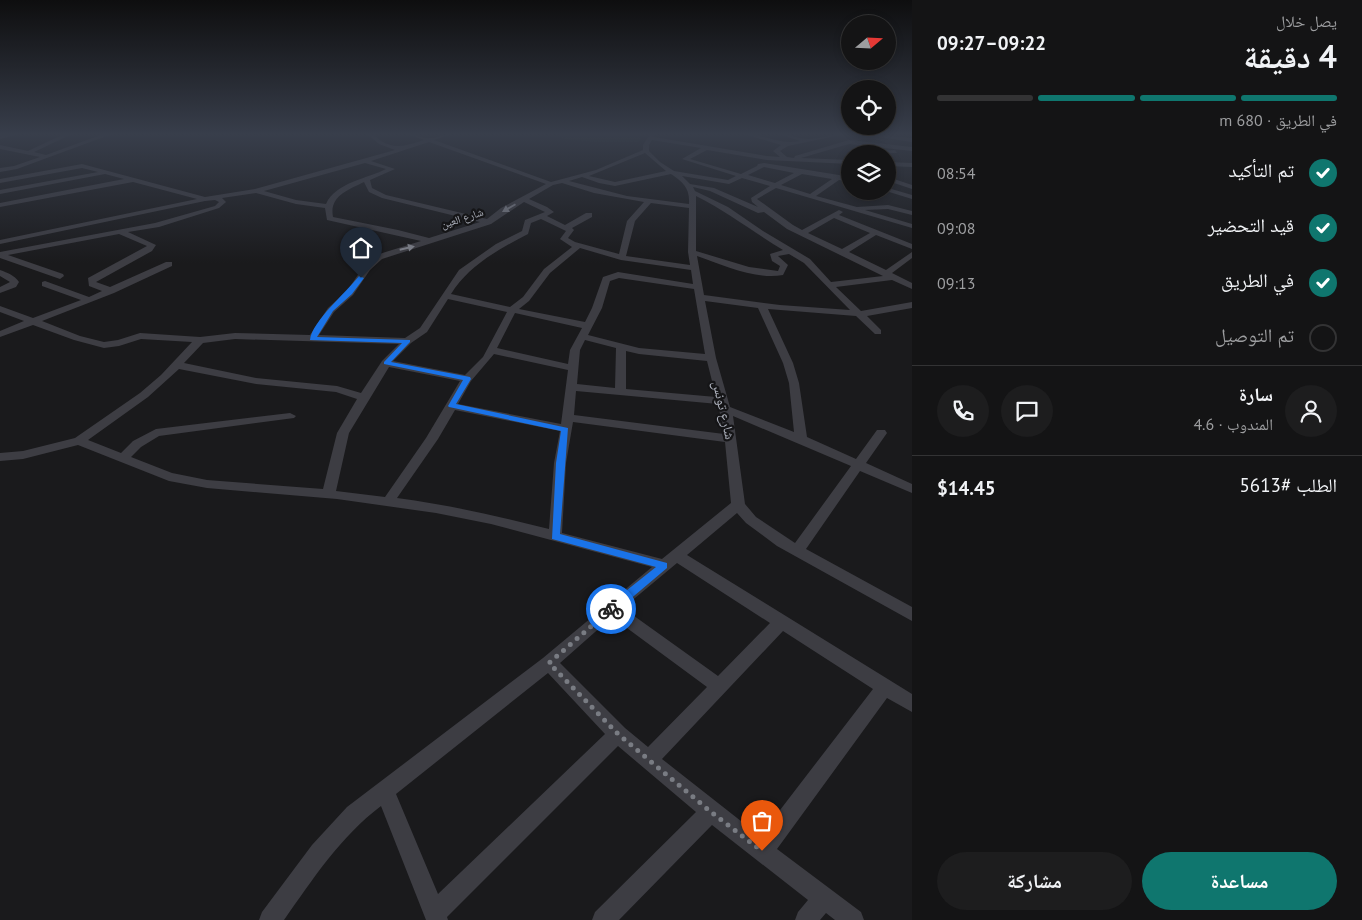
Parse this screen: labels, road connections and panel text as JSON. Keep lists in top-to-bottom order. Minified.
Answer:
{"streets":{"street":["شارع العين","شارع تونس"]},"north":"right","page":{"heading":["4 دقيقة","يصل خلال","09:22–09:27"],"panel":["سارة","المندوب · 4.6","الطلب #5613","$14.45"],"bar":"في الطريق · 680 m","list":[["تم التأكيد","08:54"],["قيد التحضير","09:08"],["في الطريق","09:13"],"تم التوصيل"],"buttons":["مساعدة","مشاركة"]}}
